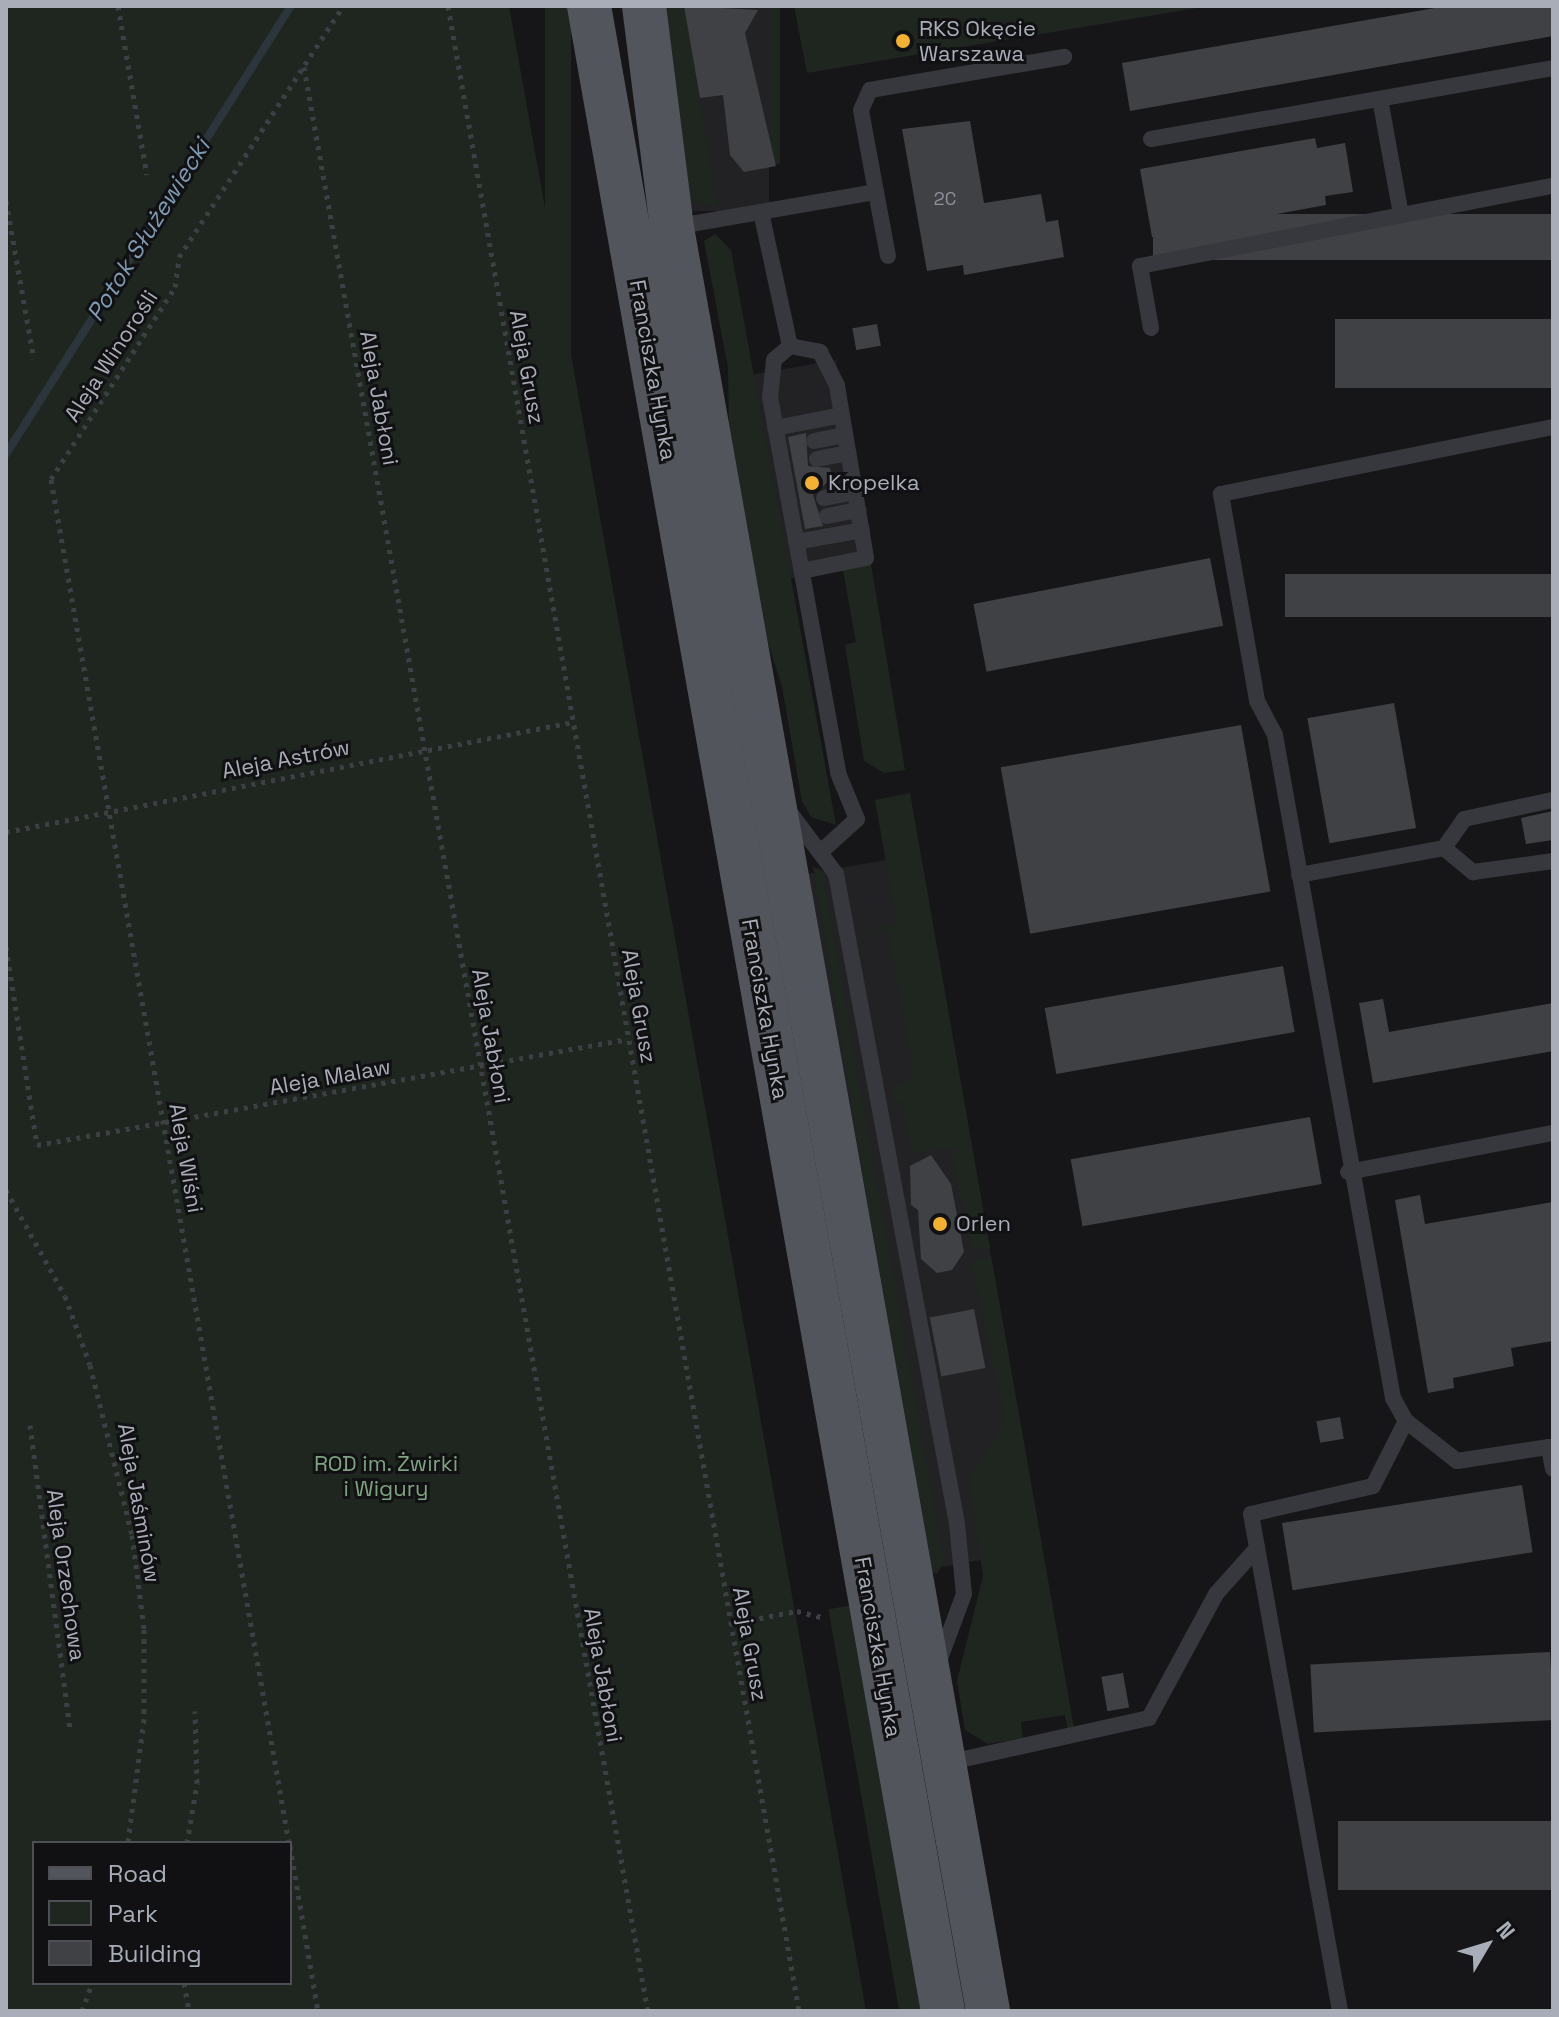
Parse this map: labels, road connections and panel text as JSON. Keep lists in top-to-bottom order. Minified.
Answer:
{"streets":{"main road":["Franciszka Hynka"],"path":["Aleja Winorośli","Aleja Grusz","Aleja Jabłoni","Aleja Astrów","Aleja Malaw","Aleja Wiśni","Aleja Jaśminów","Aleja Orzechowa"]},"crossings":[["Aleja Winorośli","Aleja Jabłoni"],["Aleja Winorośli","Aleja Wiśni"],["Aleja Grusz","Aleja Astrów"],["Aleja Grusz","Aleja Malaw"],["Aleja Jabłoni","Aleja Astrów"],["Aleja Jabłoni","Aleja Malaw"],["Aleja Astrów","Aleja Wiśni"],["Aleja Malaw","Aleja Wiśni"]],"water":["Potok Służewiecki"],"parks":["ROD im. Żwirki i Wigury"],"places":["RKS Okęcie Warszawa","Kropelka","Orlen"],"house_numbers":["2C"],"legend":["Road","Park","Building"],"north":"top right"}
